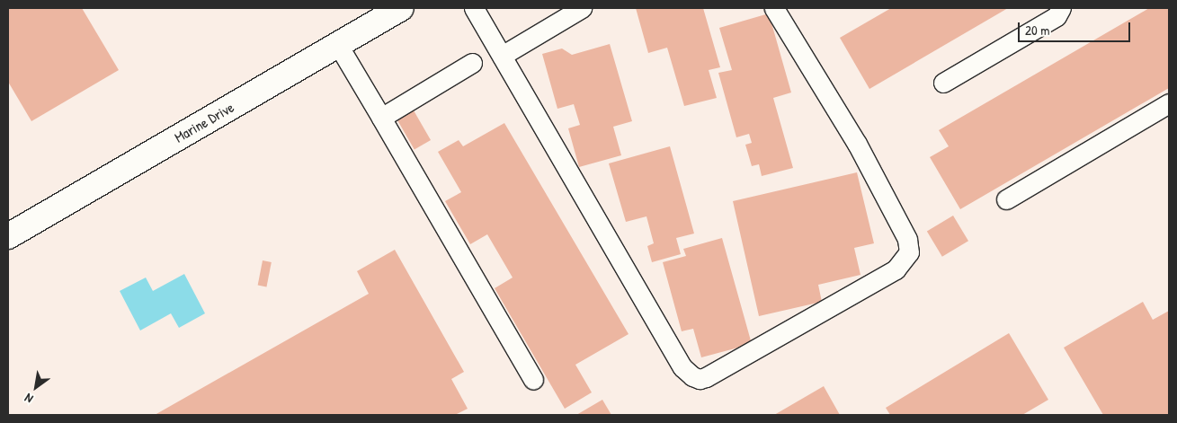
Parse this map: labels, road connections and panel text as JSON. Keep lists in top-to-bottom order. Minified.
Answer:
{"streets":{"street":["Marine Drive"]},"scale_bar":"20 m","north":"bottom left"}
